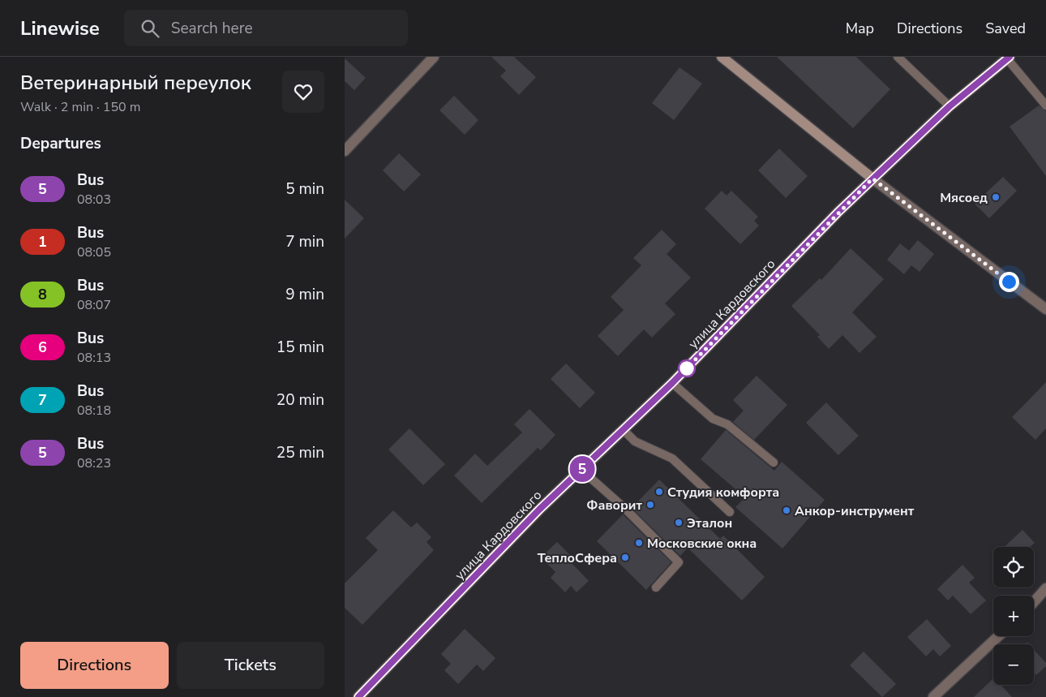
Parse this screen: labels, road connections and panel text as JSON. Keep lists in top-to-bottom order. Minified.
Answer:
{"streets":{"main road":["улица Кардовского"]},"places":["Мясоед","Студия комфорта","Фаворит","Анкор-инструмент","Эталон","Московские окна","ТеплоСфера"],"lines":["bus line 5"],"page":{"header":"Linewise","search":"Search here","nav":["Map","Directions","Saved"],"heading":[["Ветеринарный переулок","Walk · 2 min · 150 m"],"Departures"],"on_map":"5","list":[{"mark":"5","name":"Bus","note":"08:03","value":"5 min"},{"mark":"1","name":"Bus","note":"08:05","value":"7 min"},{"mark":"8","name":"Bus","note":"08:07","value":"9 min"},{"mark":"6","name":"Bus","note":"08:13","value":"15 min"},{"mark":"7","name":"Bus","note":"08:18","value":"20 min"},{"mark":"5","name":"Bus","note":"08:23","value":"25 min"}],"map_buttons":["+","−"],"buttons":["Directions","Tickets"]}}
